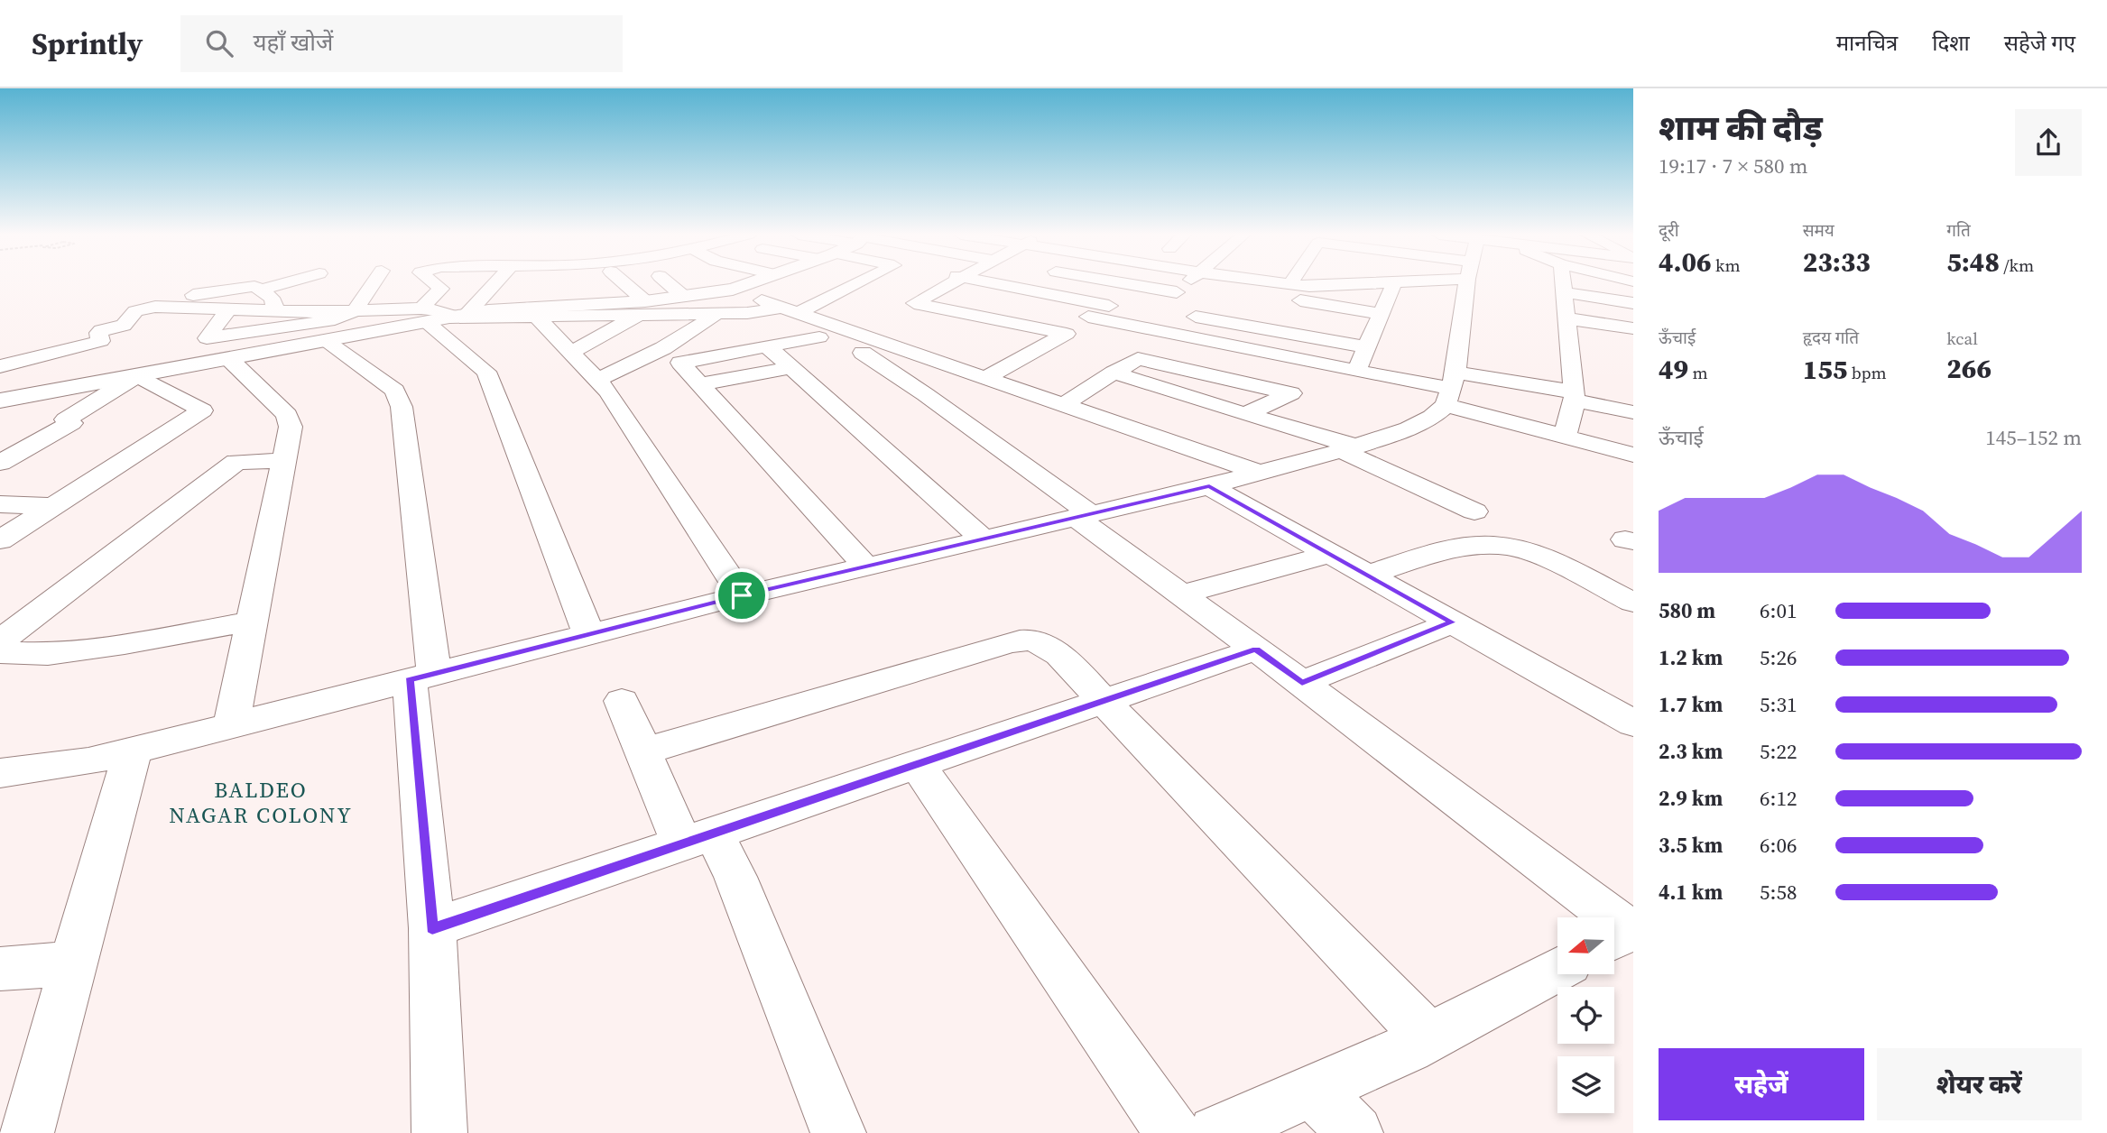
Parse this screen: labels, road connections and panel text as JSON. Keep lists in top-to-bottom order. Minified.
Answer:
{"districts":["BALDEO NAGAR COLONY"],"north":"left","page":{"header":"Sprintly","search":"यहाँ खोजें","nav":["मानचित्र","दिशा","सहेजे गए"],"heading":["शाम की दौड़","19:17 · 7 × 580 m"],"stats":[["दूरी","4.06 km"],["समय","23:33"],["गति","5:48 /km"],["ऊँचाई","49 m"],["हृदय गति","155 bpm"],["kcal","266"]],"chart":["ऊँचाई","145–152 m"],"list":[{"name":"580 m","note":"6:01"},{"name":"1.2 km","note":"5:26"},{"name":"1.7 km","note":"5:31"},{"name":"2.3 km","note":"5:22"},{"name":"2.9 km","note":"6:12"},{"name":"3.5 km","note":"6:06"},{"name":"4.1 km","note":"5:58"}],"buttons":["सहेजें","शेयर करें"]}}
